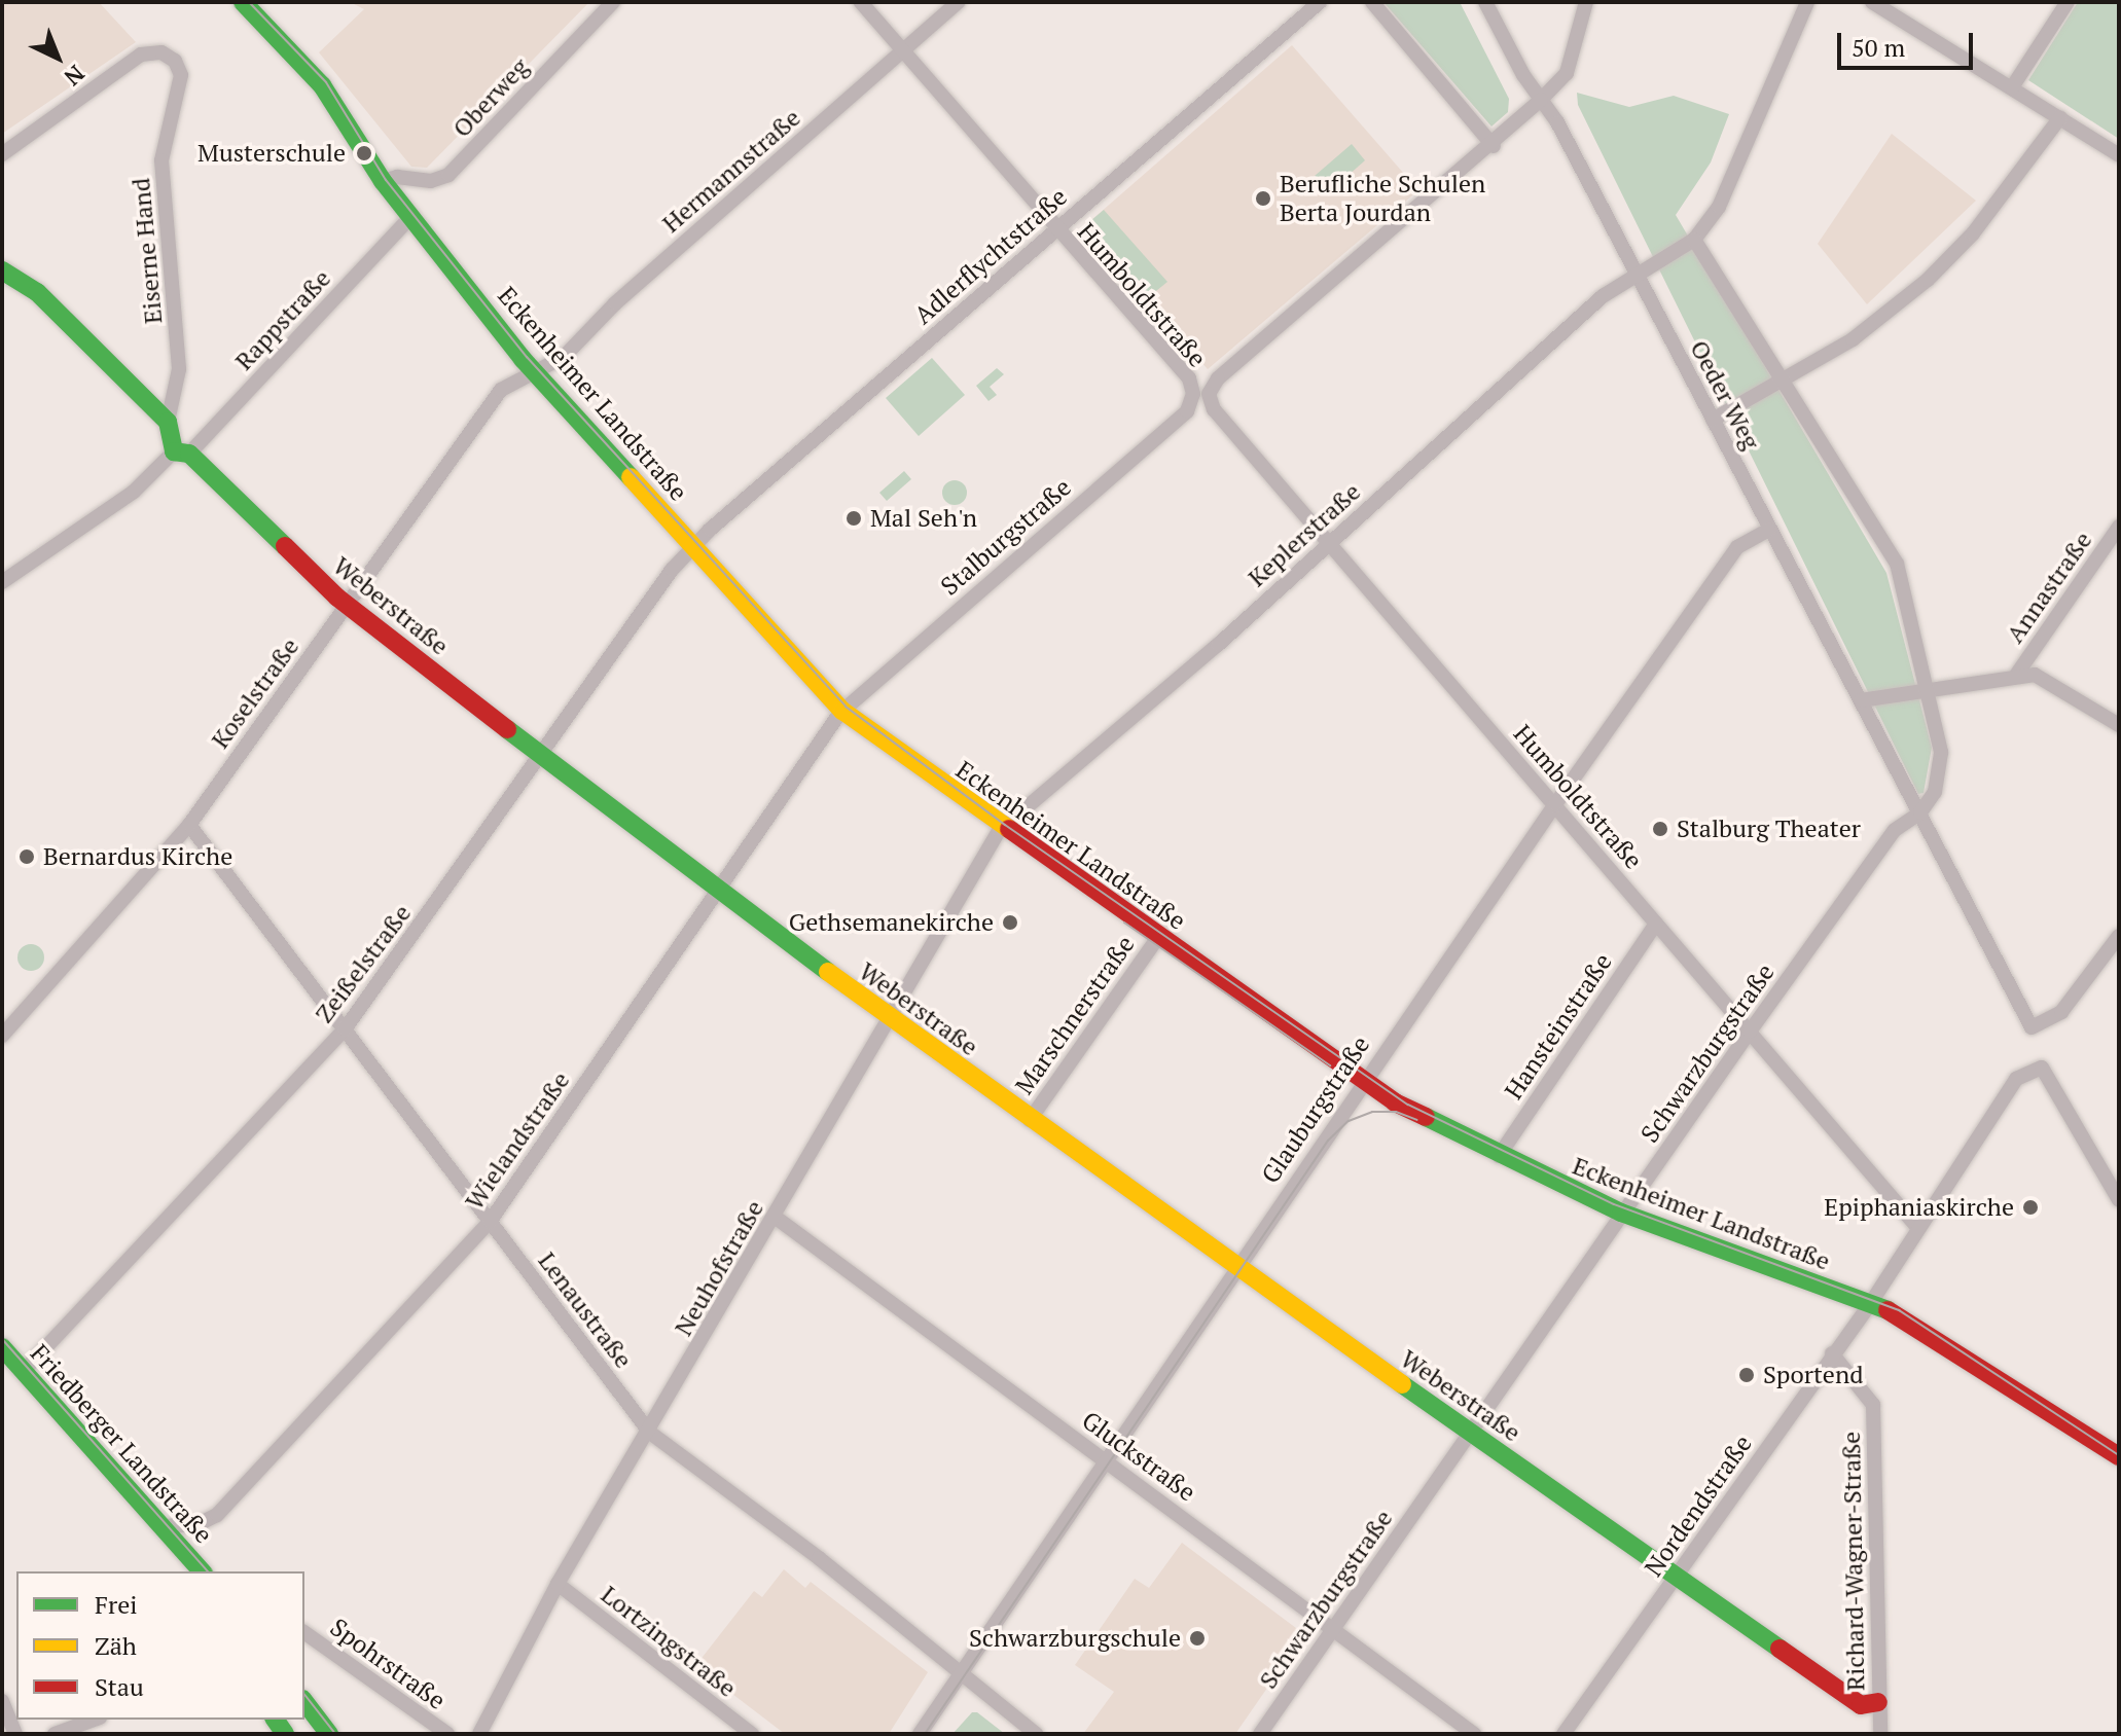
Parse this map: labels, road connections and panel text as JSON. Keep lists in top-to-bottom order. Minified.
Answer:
{"streets":{"street":["Oberweg","Hermannstraße","Eiserne Hand","Adlerflychtstraße","Humboldtstraße","Rappstraße","Eckenheimer Landstraße","Oeder Weg","Keplerstraße","Stalburgstraße","Annastraße","Weberstraße","Koselstraße","Zeißelstraße","Marschnerstraße","Hansteinstraße","Schwarzburgstraße","Glauburgstraße","Wielandstraße","Neuhofstraße","Lenaustraße","Friedberger Landstraße","Gluckstraße","Nordendstraße","Richard-Wagner-Straße","Lortzingstraße","Spohrstraße"]},"crossings":[["Oberweg","Eckenheimer Landstraße"],["Hermannstraße","Humboldtstraße"],["Hermannstraße","Eckenheimer Landstraße"],["Hermannstraße","Koselstraße"],["Adlerflychtstraße","Humboldtstraße"],["Adlerflychtstraße","Eckenheimer Landstraße"],["Adlerflychtstraße","Zeißelstraße"],["Humboldtstraße","Keplerstraße"],["Humboldtstraße","Stalburgstraße"],["Humboldtstraße","Hansteinstraße"],["Humboldtstraße","Schwarzburgstraße"],["Humboldtstraße","Glauburgstraße"],["Humboldtstraße","Nordendstraße"],["Rappstraße","Eckenheimer Landstraße"],["Rappstraße","Weberstraße"],["Eckenheimer Landstraße","Keplerstraße"],["Eckenheimer Landstraße","Stalburgstraße"],["Eckenheimer Landstraße","Koselstraße"],["Eckenheimer Landstraße","Zeißelstraße"],["Eckenheimer Landstraße","Marschnerstraße"],["Eckenheimer Landstraße","Hansteinstraße"],["Eckenheimer Landstraße","Schwarzburgstraße"],["Eckenheimer Landstraße","Glauburgstraße"],["Eckenheimer Landstraße","Wielandstraße"],["Eckenheimer Landstraße","Neuhofstraße"],["Eckenheimer Landstraße","Nordendstraße"],["Oeder Weg","Keplerstraße"],["Oeder Weg","Stalburgstraße"],["Oeder Weg","Schwarzburgstraße"],["Oeder Weg","Glauburgstraße"],["Keplerstraße","Neuhofstraße"],["Stalburgstraße","Wielandstraße"],["Weberstraße","Koselstraße"],["Weberstraße","Zeißelstraße"],["Weberstraße","Marschnerstraße"],["Weberstraße","Schwarzburgstraße"],["Weberstraße","Glauburgstraße"],["Weberstraße","Wielandstraße"],["Weberstraße","Neuhofstraße"],["Weberstraße","Nordendstraße"],["Weberstraße","Richard-Wagner-Straße"],["Koselstraße","Lenaustraße"],["Zeißelstraße","Lenaustraße"],["Zeißelstraße","Friedberger Landstraße"],["Schwarzburgstraße","Gluckstraße"],["Glauburgstraße","Lenaustraße"],["Glauburgstraße","Gluckstraße"],["Wielandstraße","Lenaustraße"],["Wielandstraße","Friedberger Landstraße"],["Neuhofstraße","Lenaustraße"],["Neuhofstraße","Gluckstraße"],["Neuhofstraße","Lortzingstraße"],["Nordendstraße","Richard-Wagner-Straße"]],"places":["Musterschule","Berufliche Schulen Berta Jourdan","Mal Seh'n","Stalburg Theater","Bernardus Kirche","Gethsemanekirche","Epiphaniaskirche","Sportend","Schwarzburgschule"],"legend":["Frei","Zäh","Stau"],"scale_bar":"50 m","north":"bottom right"}
